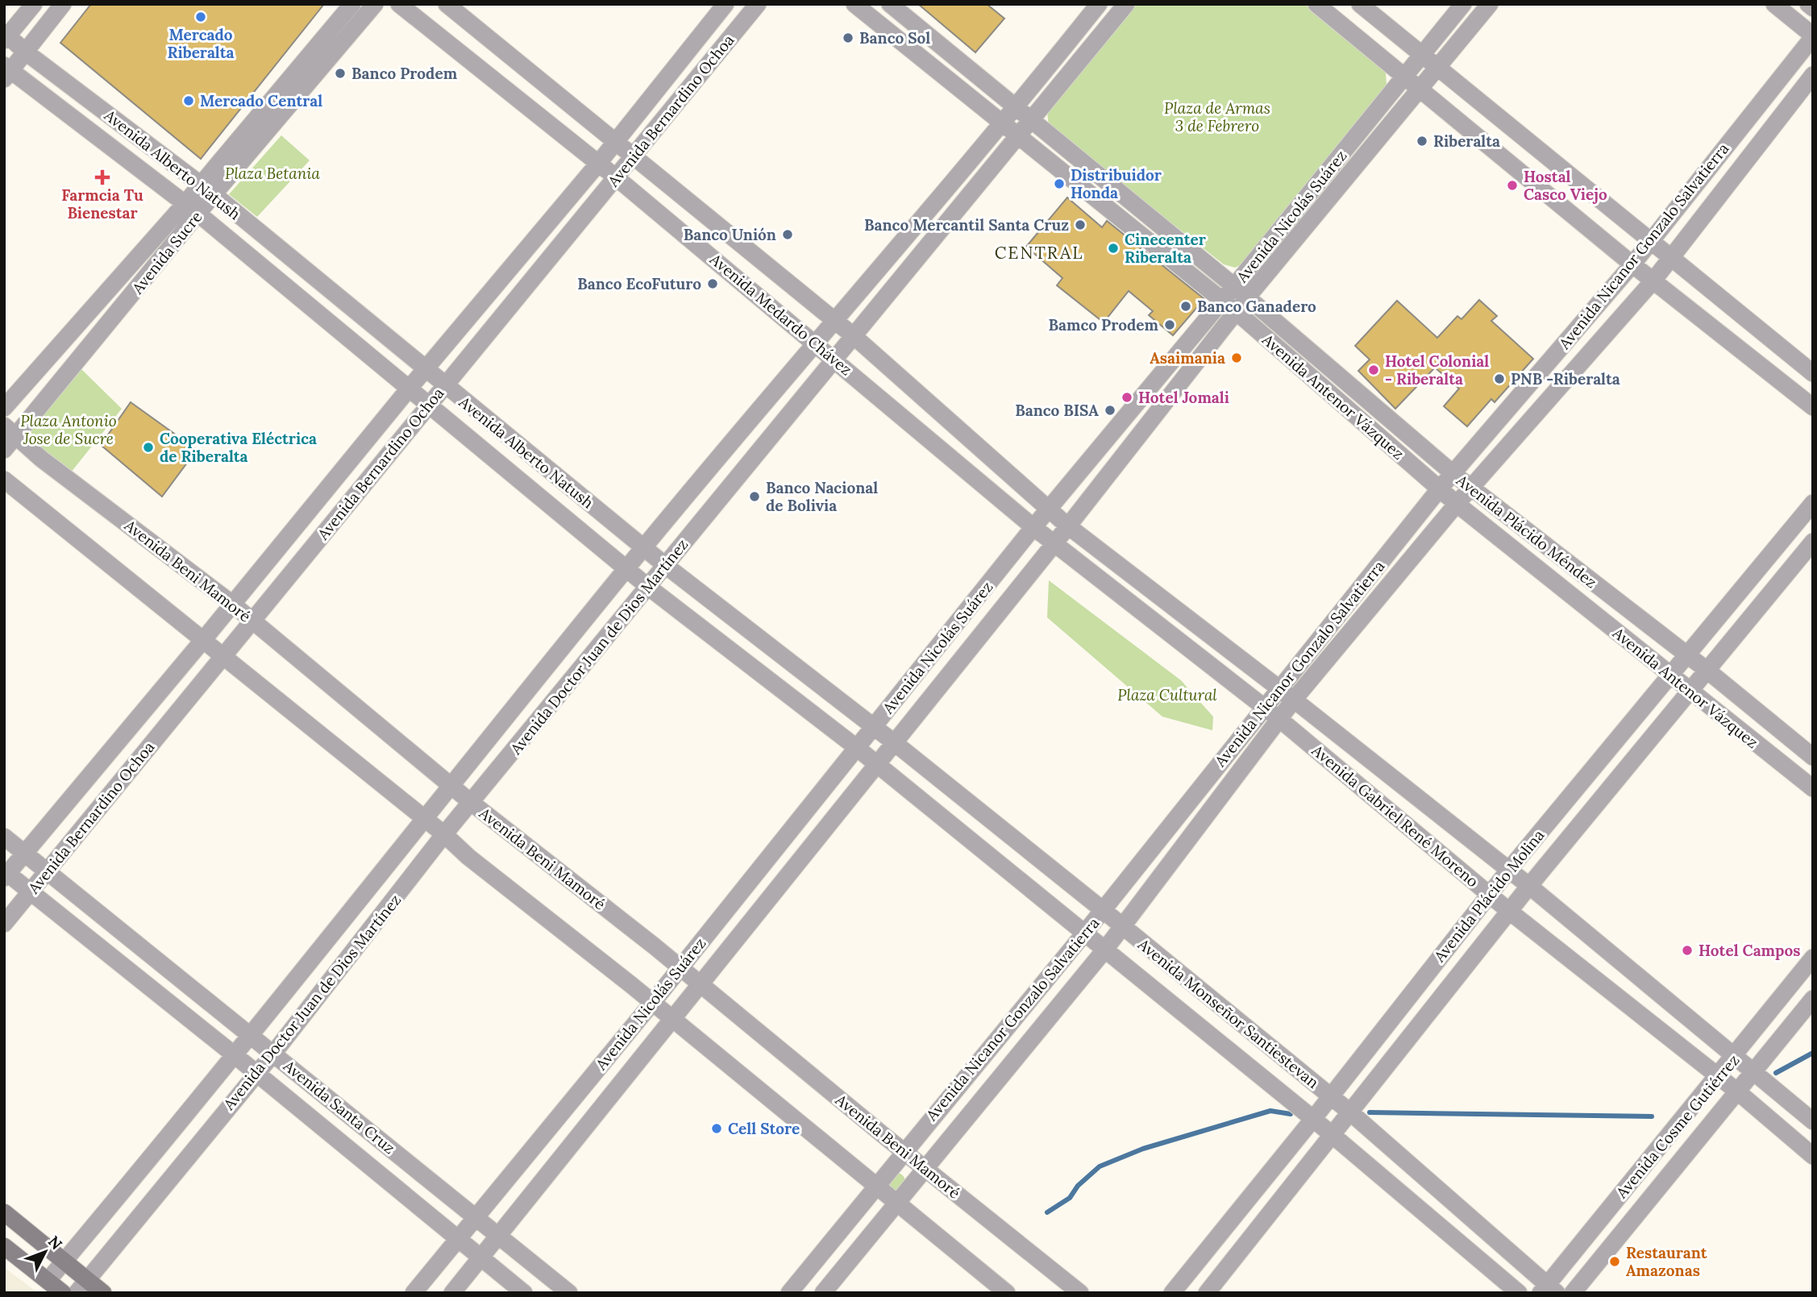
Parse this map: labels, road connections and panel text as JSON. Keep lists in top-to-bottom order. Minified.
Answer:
{"streets":{"street":["Avenida Bernardino Ochoa","Avenida Alberto Natush","Avenida Nicolás Suárez","Avenida Nicanor Gonzalo Salvatierra","Avenida Sucre","Avenida Medardo Chávez","Avenida Antenor Vázquez","Avenida Plácido Méndez","Avenida Beni Mamoré","Avenida Doctor Juan de Dios Martínez","Avenida Gabriel René Moreno","Avenida Plácido Molina","Avenida Monseñor Santiestevan","Avenida Santa Cruz","Avenida Cosme Gutiérrez"]},"crossings":[["Avenida Bernardino Ochoa","Avenida Alberto Natush"],["Avenida Bernardino Ochoa","Avenida Medardo Chávez"],["Avenida Bernardino Ochoa","Avenida Beni Mamoré"],["Avenida Bernardino Ochoa","Avenida Santa Cruz"],["Avenida Alberto Natush","Avenida Nicolás Suárez"],["Avenida Alberto Natush","Avenida Sucre"],["Avenida Alberto Natush","Avenida Doctor Juan de Dios Martínez"],["Avenida Alberto Natush","Avenida Monseñor Santiestevan"],["Avenida Nicolás Suárez","Avenida Medardo Chávez"],["Avenida Nicolás Suárez","Avenida Antenor Vázquez"],["Avenida Nicolás Suárez","Avenida Plácido Méndez"],["Avenida Nicolás Suárez","Avenida Beni Mamoré"],["Avenida Nicolás Suárez","Avenida Gabriel René Moreno"],["Avenida Nicolás Suárez","Avenida Monseñor Santiestevan"],["Avenida Nicolás Suárez","Avenida Santa Cruz"],["Avenida Nicanor Gonzalo Salvatierra","Avenida Antenor Vázquez"],["Avenida Nicanor Gonzalo Salvatierra","Avenida Plácido Méndez"],["Avenida Nicanor Gonzalo Salvatierra","Avenida Beni Mamoré"],["Avenida Nicanor Gonzalo Salvatierra","Avenida Gabriel René Moreno"],["Avenida Nicanor Gonzalo Salvatierra","Avenida Monseñor Santiestevan"],["Avenida Sucre","Avenida Beni Mamoré"],["Avenida Medardo Chávez","Avenida Doctor Juan de Dios Martínez"],["Avenida Medardo Chávez","Avenida Gabriel René Moreno"],["Avenida Antenor Vázquez","Avenida Doctor Juan de Dios Martínez"],["Avenida Antenor Vázquez","Avenida Plácido Molina"],["Avenida Plácido Méndez","Avenida Plácido Molina"],["Avenida Beni Mamoré","Avenida Doctor Juan de Dios Martínez"],["Avenida Doctor Juan de Dios Martínez","Avenida Santa Cruz"],["Avenida Gabriel René Moreno","Avenida Plácido Molina"],["Avenida Gabriel René Moreno","Avenida Cosme Gutiérrez"],["Avenida Plácido Molina","Avenida Monseñor Santiestevan"],["Avenida Monseñor Santiestevan","Avenida Cosme Gutiérrez"]],"districts":["CENTRAL"],"parks":["Plaza de Armas 3 de Febrero","Plaza Betania","Plaza Antonio Jose de Sucre","Plaza Cultural"],"places":{"other":["Mercado Riberalta","Banco Sol","Banco Prodem","Mercado Central","Riberalta","Distribuidor Honda","Hostal Casco Viejo","Banco Mercantil Santa Cruz","Banco Unión","Cinecenter Riberalta","Banco EcoFuturo","Banco Ganadero","Bamco Prodem","Asaimania","Hotel Colonial - Riberalta","PNB -Riberalta","Hotel Jomali","Banco BISA","Cooperativa Eléctrica de Riberalta","Banco Nacional de Bolivia","Hotel Campos","Cell Store","Restaurant Amazonas"],"health":["Farmcia Tu Bienestar"]},"north":"top right"}
